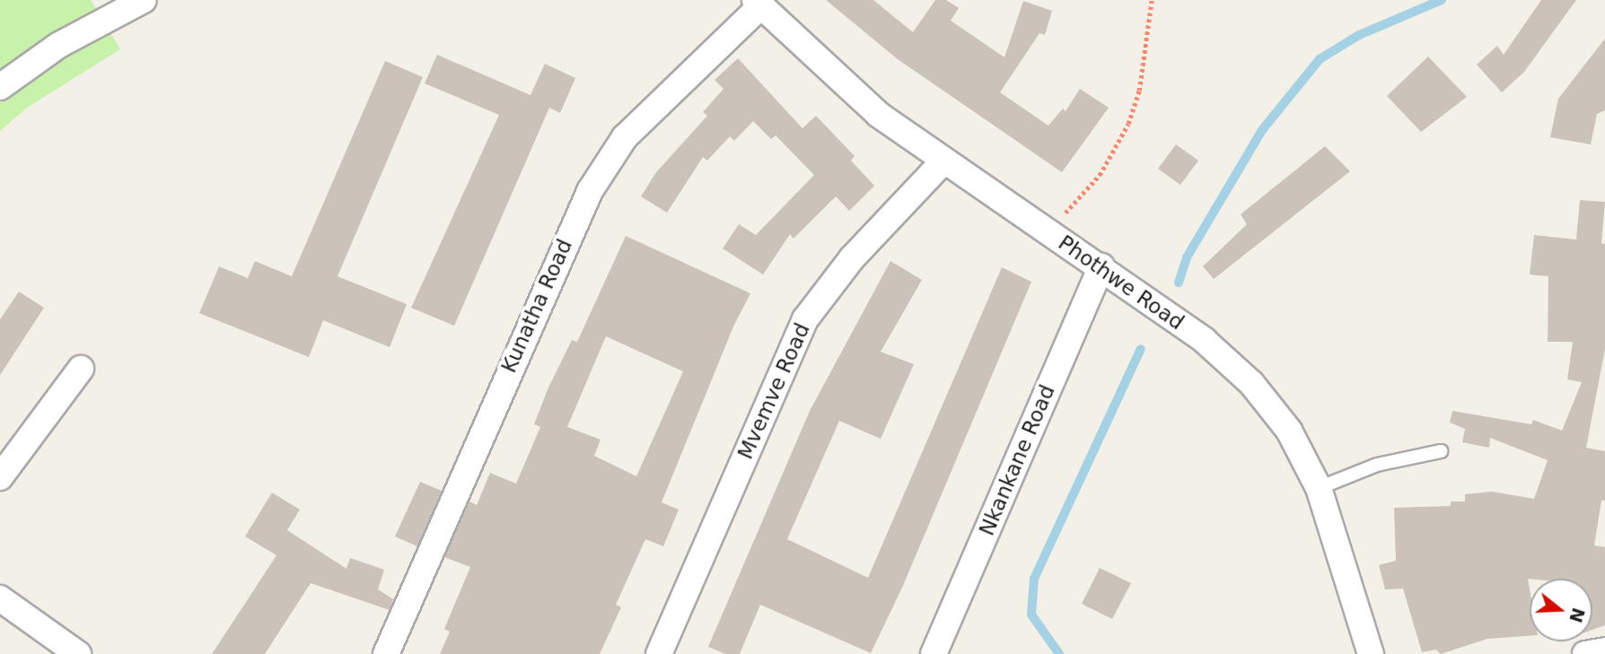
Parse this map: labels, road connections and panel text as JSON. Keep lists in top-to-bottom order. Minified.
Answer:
{"streets":{"street":["Phothwe Road","Kunatha Road","Mvemve Road","Nkankane Road"]},"crossings":[["Phothwe Road","Kunatha Road"],["Phothwe Road","Mvemve Road"],["Phothwe Road","Nkankane Road"]],"north":"right"}
